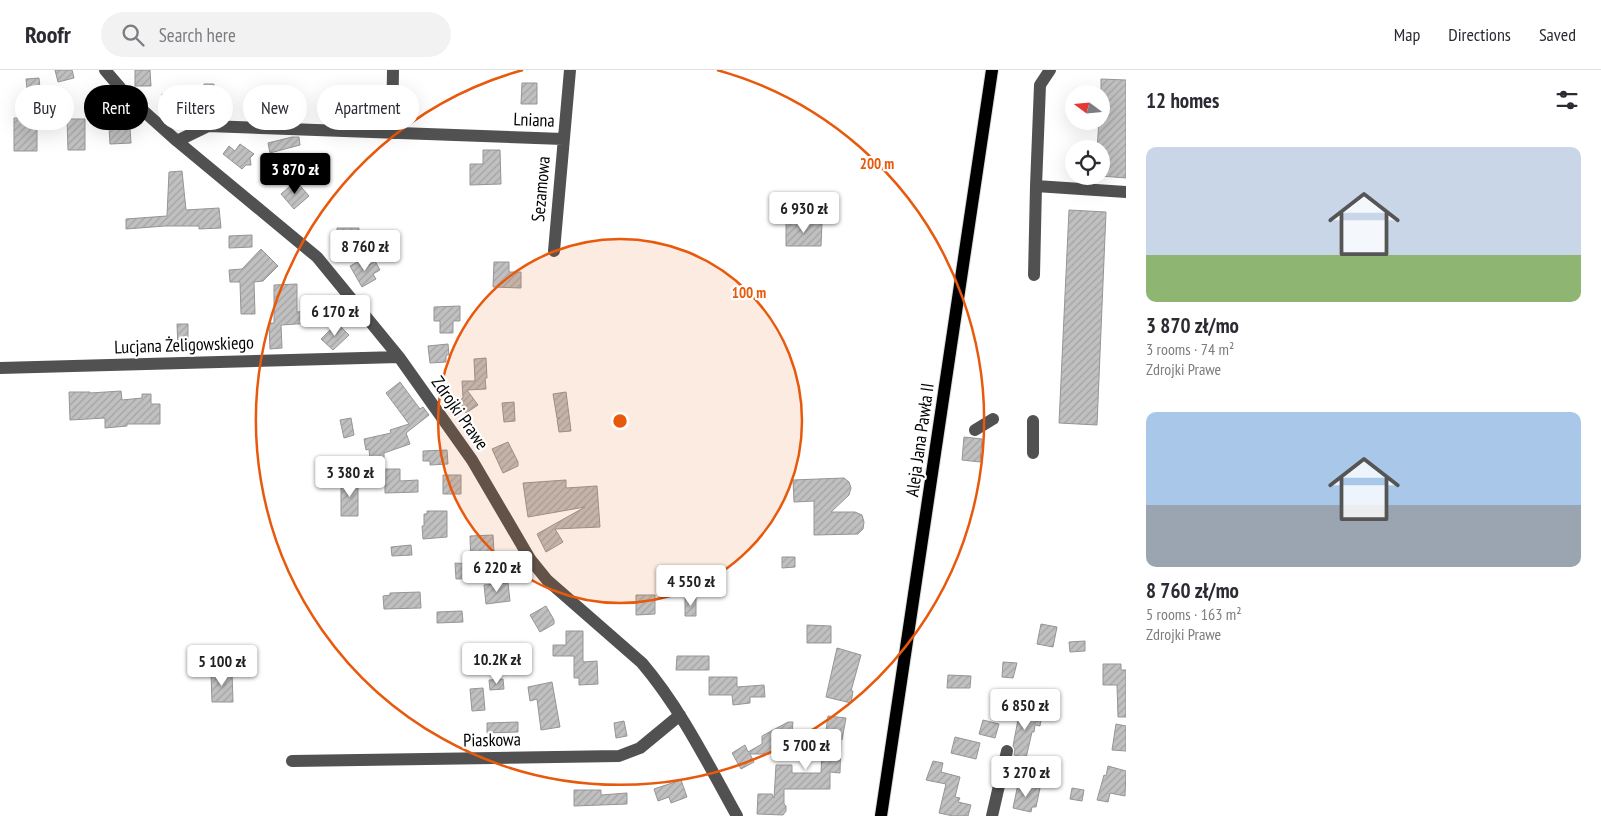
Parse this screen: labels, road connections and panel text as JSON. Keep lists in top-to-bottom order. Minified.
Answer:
{"streets":{"main road":["Aleja Jana Pawła II"],"street":["Lniana","Sezamowa","Lucjana Żeligowskiego","Zdrojki Prawe","Piaskowa"]},"crossings":[["Lniana","Sezamowa"],["Lniana","Zdrojki Prawe"],["Lucjana Żeligowskiego","Zdrojki Prawe"],["Zdrojki Prawe","Piaskowa"]],"north":"left","page":{"header":"Roofr","search":"Search here","nav":["Map","Directions","Saved"],"heading":"12 homes","chip":["Buy","Rent","Filters","New","Apartment"],"list":[{"name":"3 870 zł/mo","note":"3 rooms · 74 m² · Zdrojki Prawe"},{"name":"8 760 zł/mo","note":"5 rooms · 163 m² · Zdrojki Prawe"}],"price":["3 870 zł","6 930 zł","8 760 zł","6 170 zł","3 380 zł","6 220 zł","4 550 zł","10.2K zł","5 100 zł","6 850 zł","5 700 zł","3 270 zł"]},"rings":["200 m","100 m"]}
